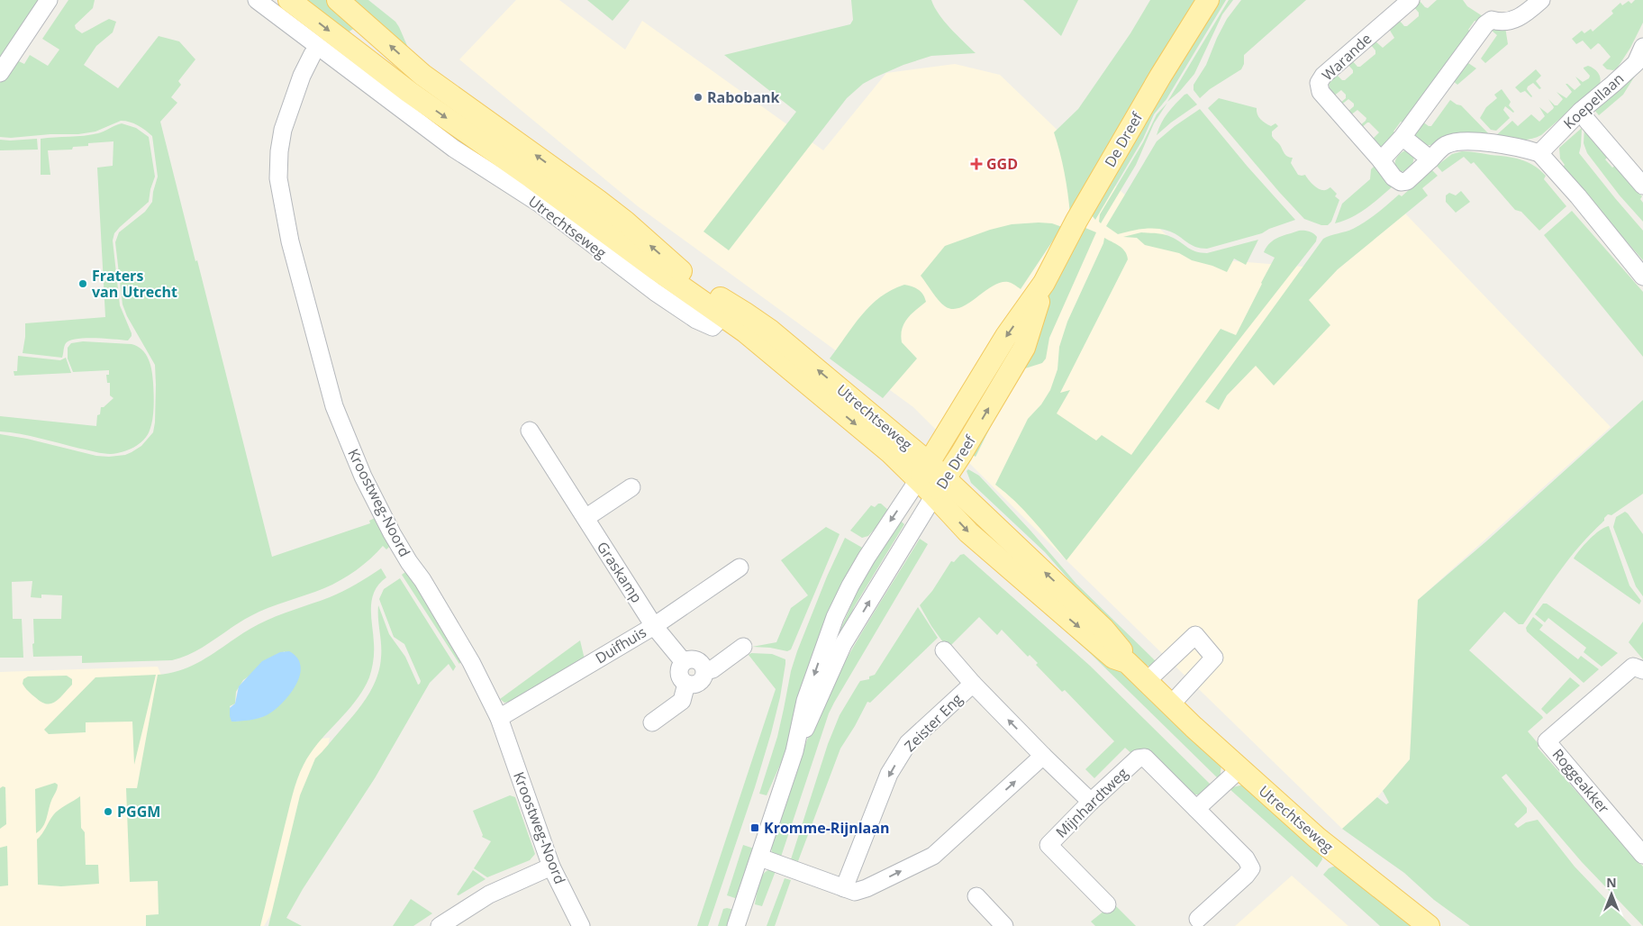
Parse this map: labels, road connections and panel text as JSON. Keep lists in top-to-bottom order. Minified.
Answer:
{"streets":{"main road":["De Dreef","Utrechtseweg"],"street":["Warande","Koepellaan","Kroostweg-Noord","Graskamp","Duifhuis","Zeister Eng","Roggeakker","Mijnhardtweg"]},"crossings":[["Warande","Koepellaan"],["De Dreef","Utrechtseweg"],["Kroostweg-Noord","Duifhuis"],["Graskamp","Duifhuis"],["Zeister Eng","Mijnhardtweg"]],"places":{"other":["Rabobank","Fraters van Utrecht","PGGM"],"health":["GGD"],"transit":["Kromme-Rijnlaan"]},"north":"top"}
